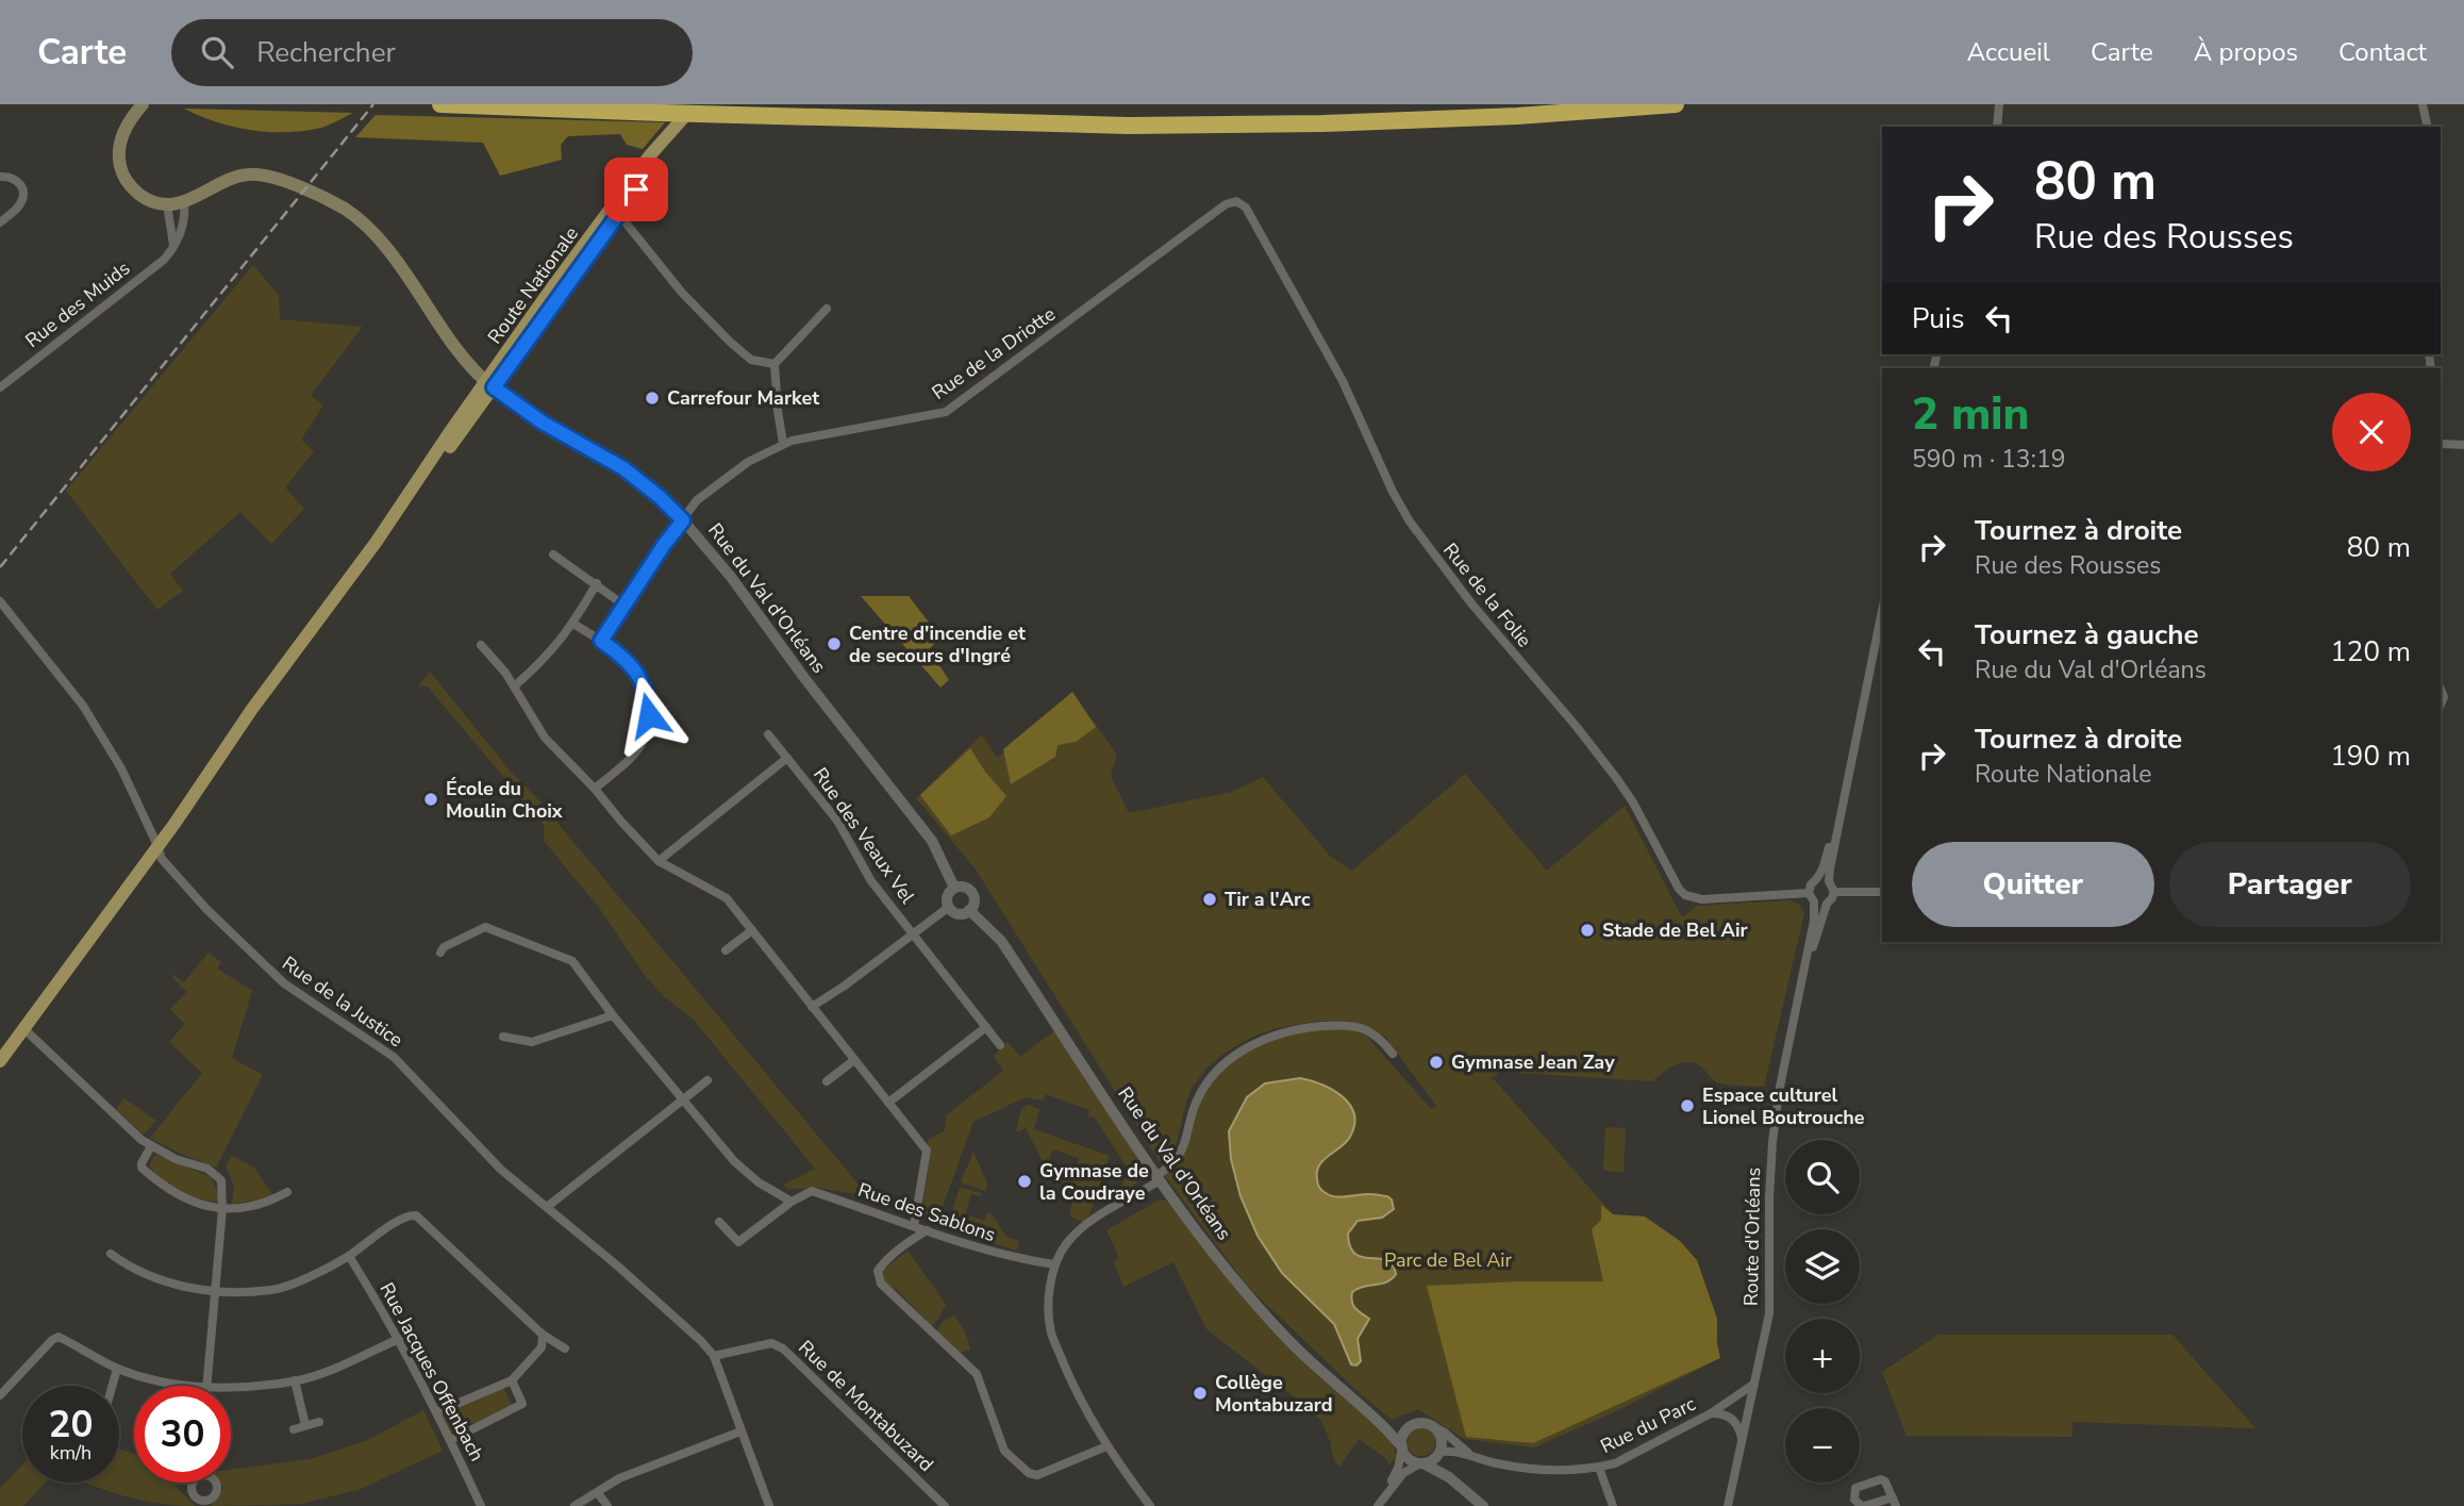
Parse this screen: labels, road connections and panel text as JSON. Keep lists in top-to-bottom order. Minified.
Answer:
{"streets":{"main road":["Route Nationale"],"street":["Rue des Muids","Rue de la Driotte","Rue de la Folie","Rue du Val d'Orléans","Rue des Veaux Vel","Rue de la Justice","Rue des Sablons","Route d'Orléans","Rue Jacques Offenbach","Rue de Montabuzard","Rue du Parc"]},"crossings":[["Route Nationale","Rue du Val d'Orléans"],["Route Nationale","Rue de la Justice"],["Rue de la Driotte","Rue de la Folie"],["Rue de la Driotte","Rue du Val d'Orléans"],["Rue de la Folie","Route d'Orléans"],["Rue du Val d'Orléans","Rue du Parc"],["Rue de la Justice","Rue de Montabuzard"],["Route d'Orléans","Rue du Parc"]],"parks":["Parc de Bel Air"],"places":["Carrefour Market","Centre d'incendie et de secours d'Ingré","École du Moulin Choix","Tir a l'Arc","Stade de Bel Air","Gymnase Jean Zay","Espace culturel Lionel Boutrouche","Gymnase de la Coudraye","Collège Montabuzard"],"page":{"header":"Carte","search":"Rechercher","nav":["Accueil","Carte","À propos","Contact"],"turn":["80 m","Rue des Rousses"],"then":"Puis","heading":["2 min","590 m · 13:19"],"list":[{"name":"Tournez à droite","note":"Rue des Rousses","value":"80 m"},{"name":"Tournez à gauche","note":"Rue du Val d'Orléans","value":"120 m"},{"name":"Tournez à droite","note":"Route Nationale","value":"190 m"}],"buttons":["Quitter","Partager"],"map_buttons":["+","−"],"speed":"20 km/h","limit":"30"}}
